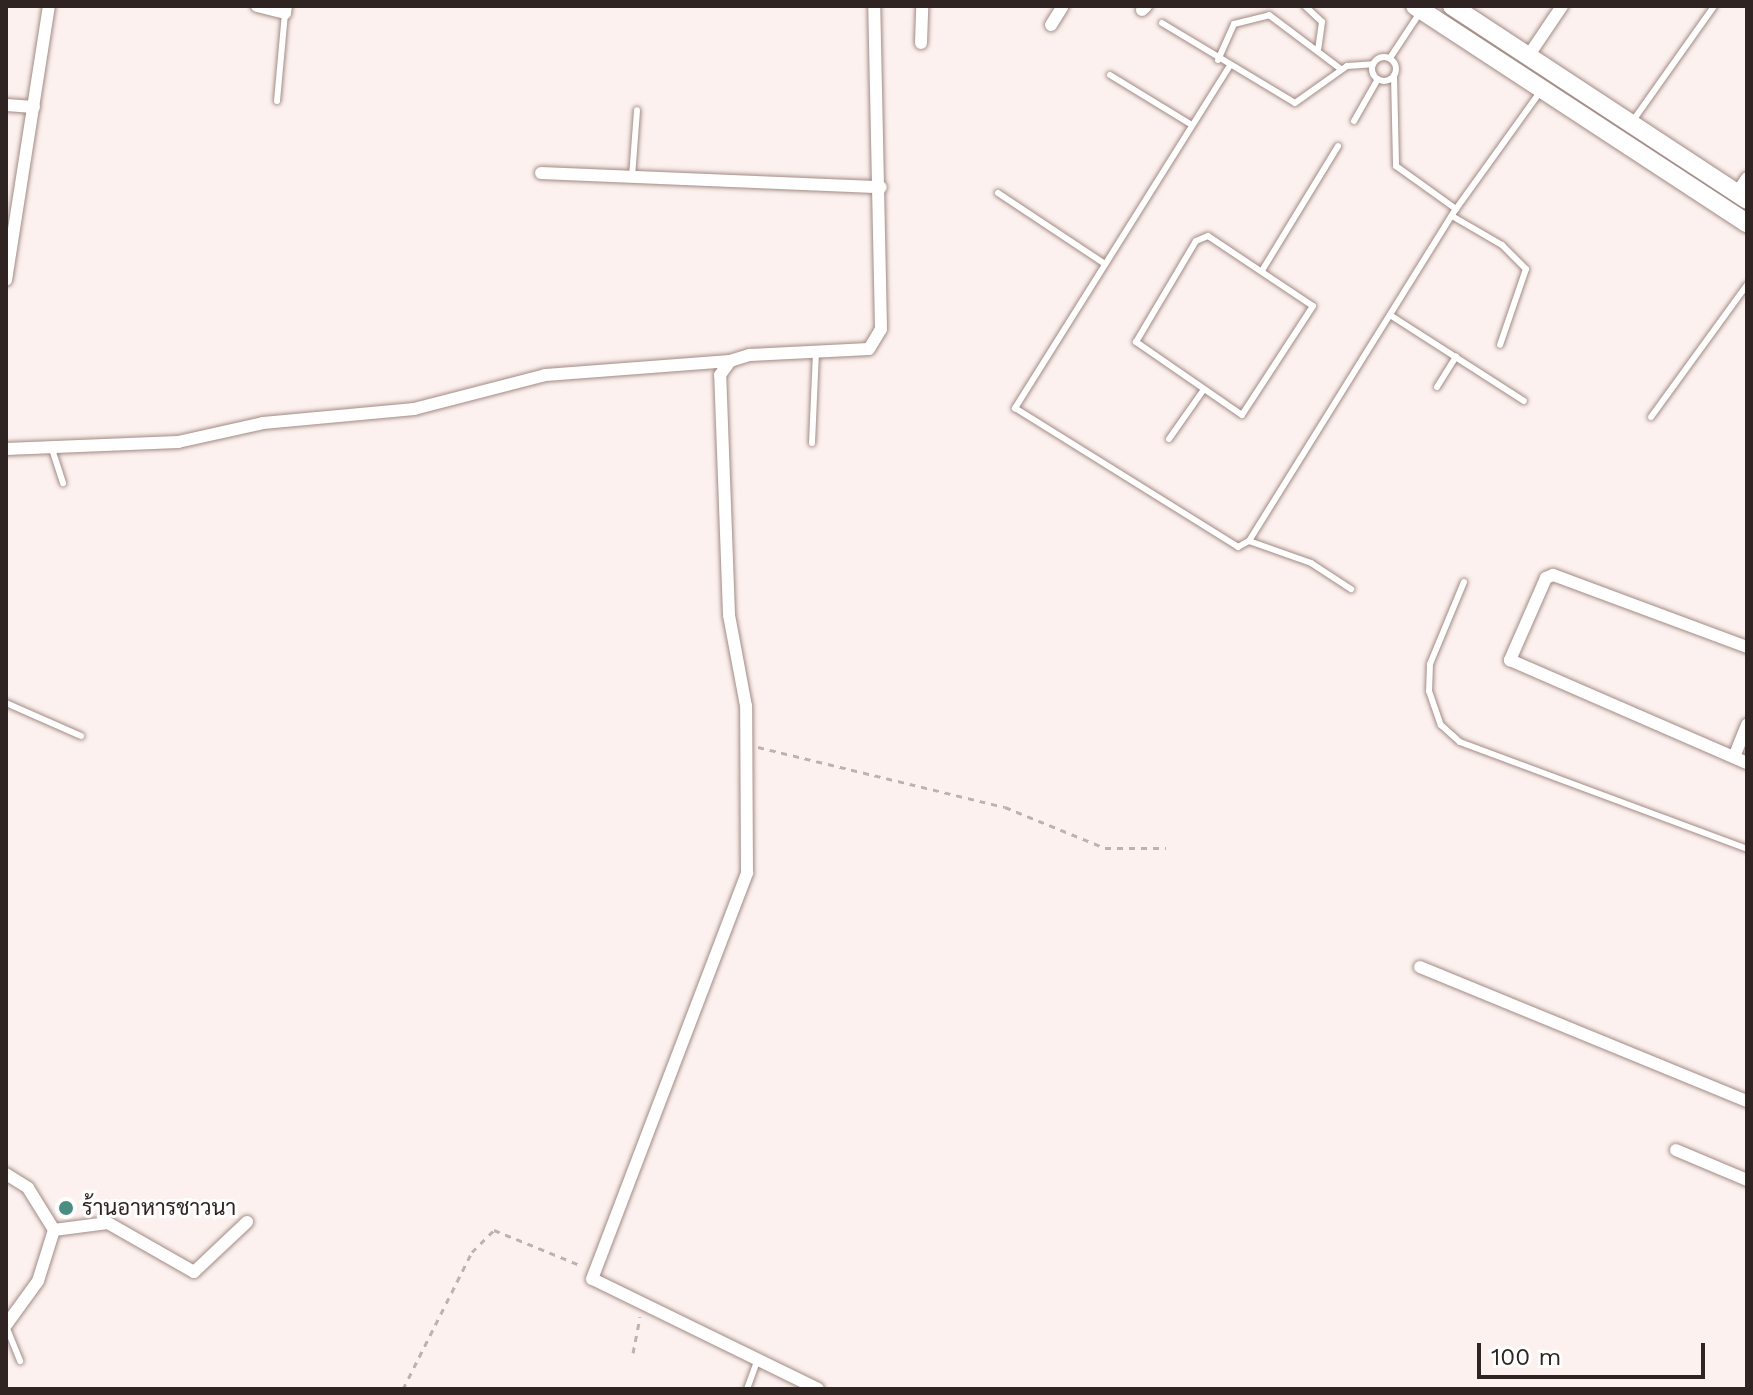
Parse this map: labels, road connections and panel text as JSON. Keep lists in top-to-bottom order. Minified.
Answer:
{"places":["ร้านอาหารชาวนา"],"scale_bar":"100 m"}
